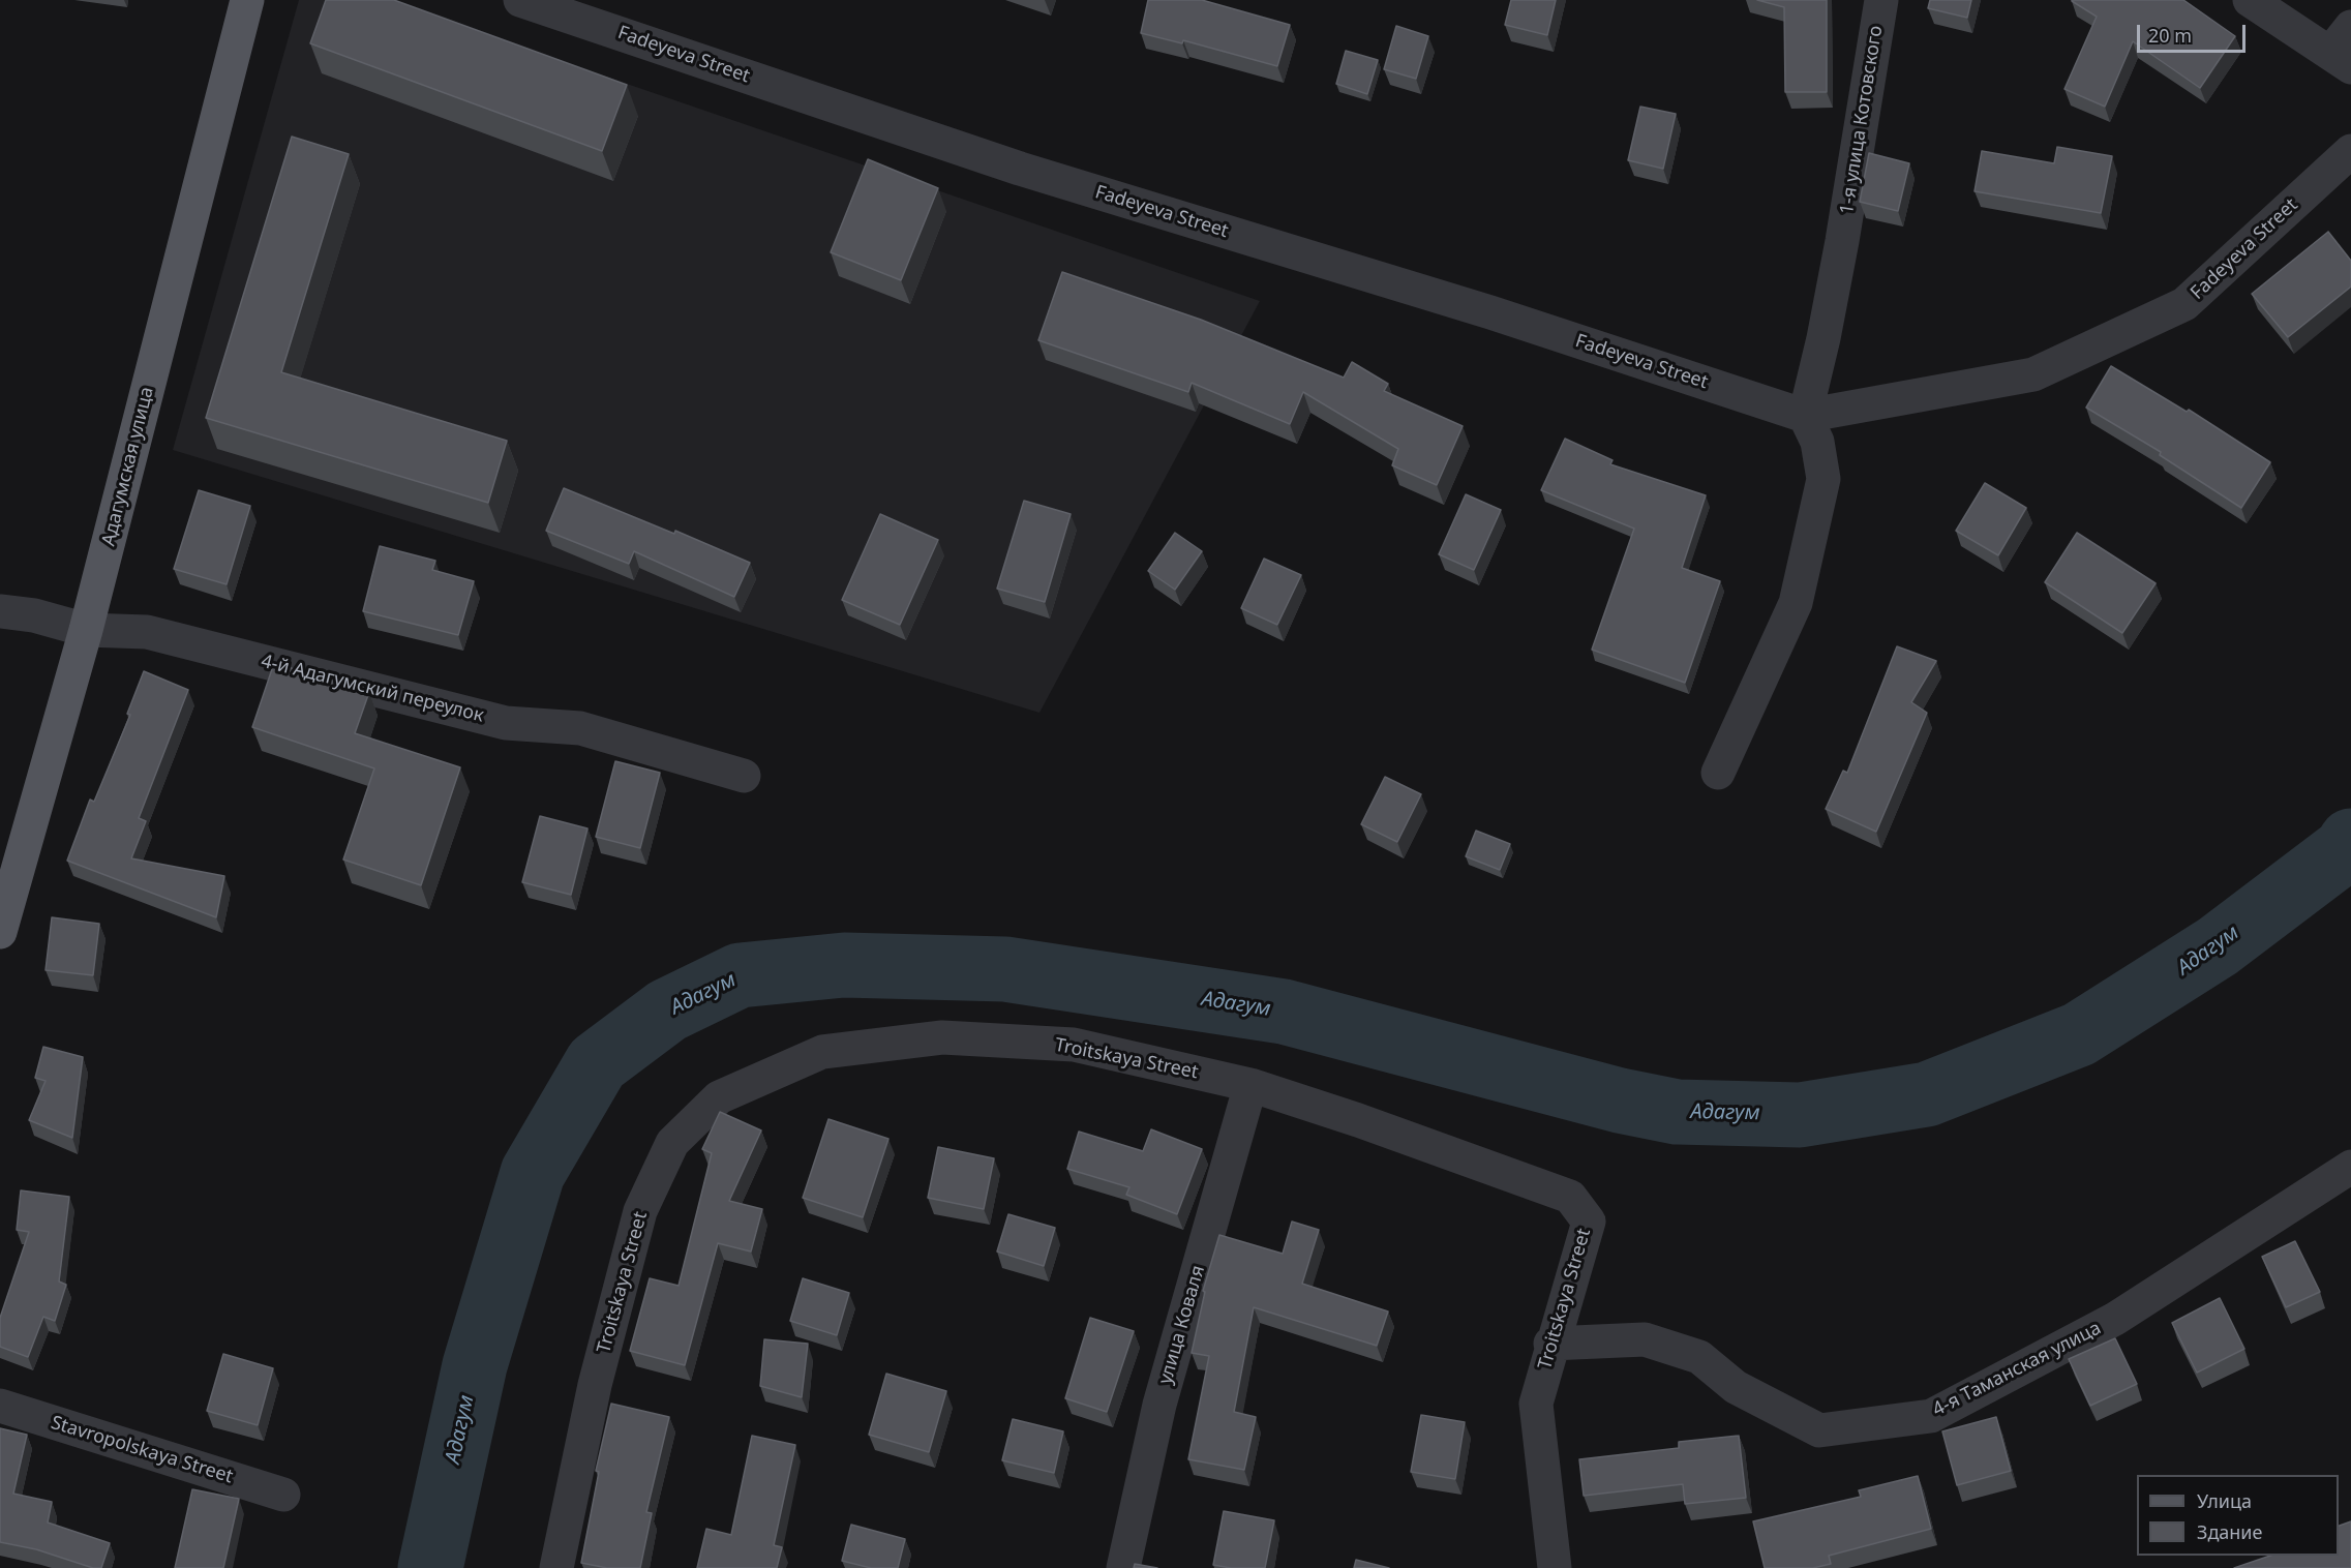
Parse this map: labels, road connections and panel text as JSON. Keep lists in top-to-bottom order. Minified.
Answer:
{"streets":{"main road":["Адагумская улица"],"street":["Fadeyeva Street","1-я улица Котовского","4-й Адагумский переулок","Troitskaya Street","улица Коваля","4-я Таманская улица","Stavropolskaya Street"]},"crossings":[["Fadeyeva Street","1-я улица Котовского"],["Адагумская улица","4-й Адагумский переулок"],["Troitskaya Street","улица Коваля"],["Troitskaya Street","4-я Таманская улица"]],"water":["Адагум"],"legend":["Улица","Здание"],"scale_bar":"20 m"}
